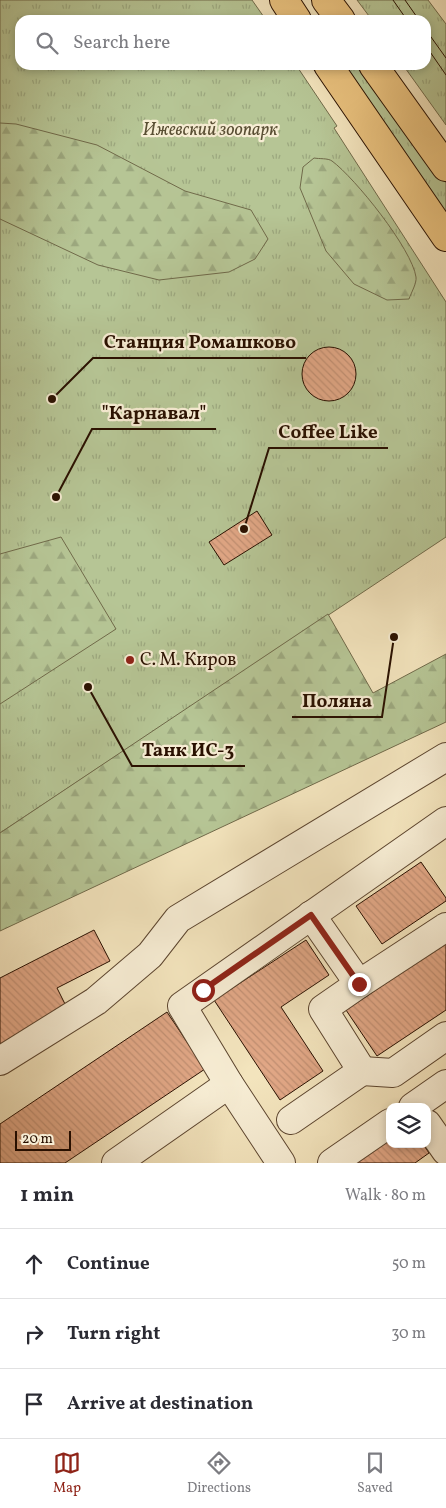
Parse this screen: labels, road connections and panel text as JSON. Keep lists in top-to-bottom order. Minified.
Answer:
{"parks":["Ижевский зоопарк"],"places":["Станция Ромашково","\"Карнавал\"","Coffee Like","Поляна","С. М. Киров","Танк ИС-3"],"scale_bar":"20 m","page":{"search":"Search here","scale":"20 m","heading":["1 min","Walk · 80 m"],"list":[["Continue","50 m"],["Turn right","30 m"],"Arrive at destination"],"nav":["Map","Directions","Saved"]}}
